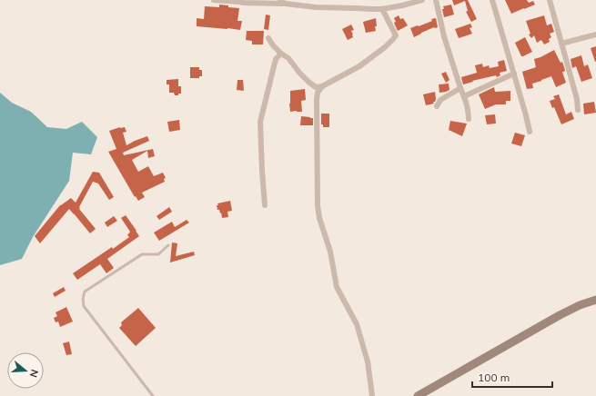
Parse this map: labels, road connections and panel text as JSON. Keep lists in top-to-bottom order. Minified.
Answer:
{"scale_bar":"100 m","north":"right"}
